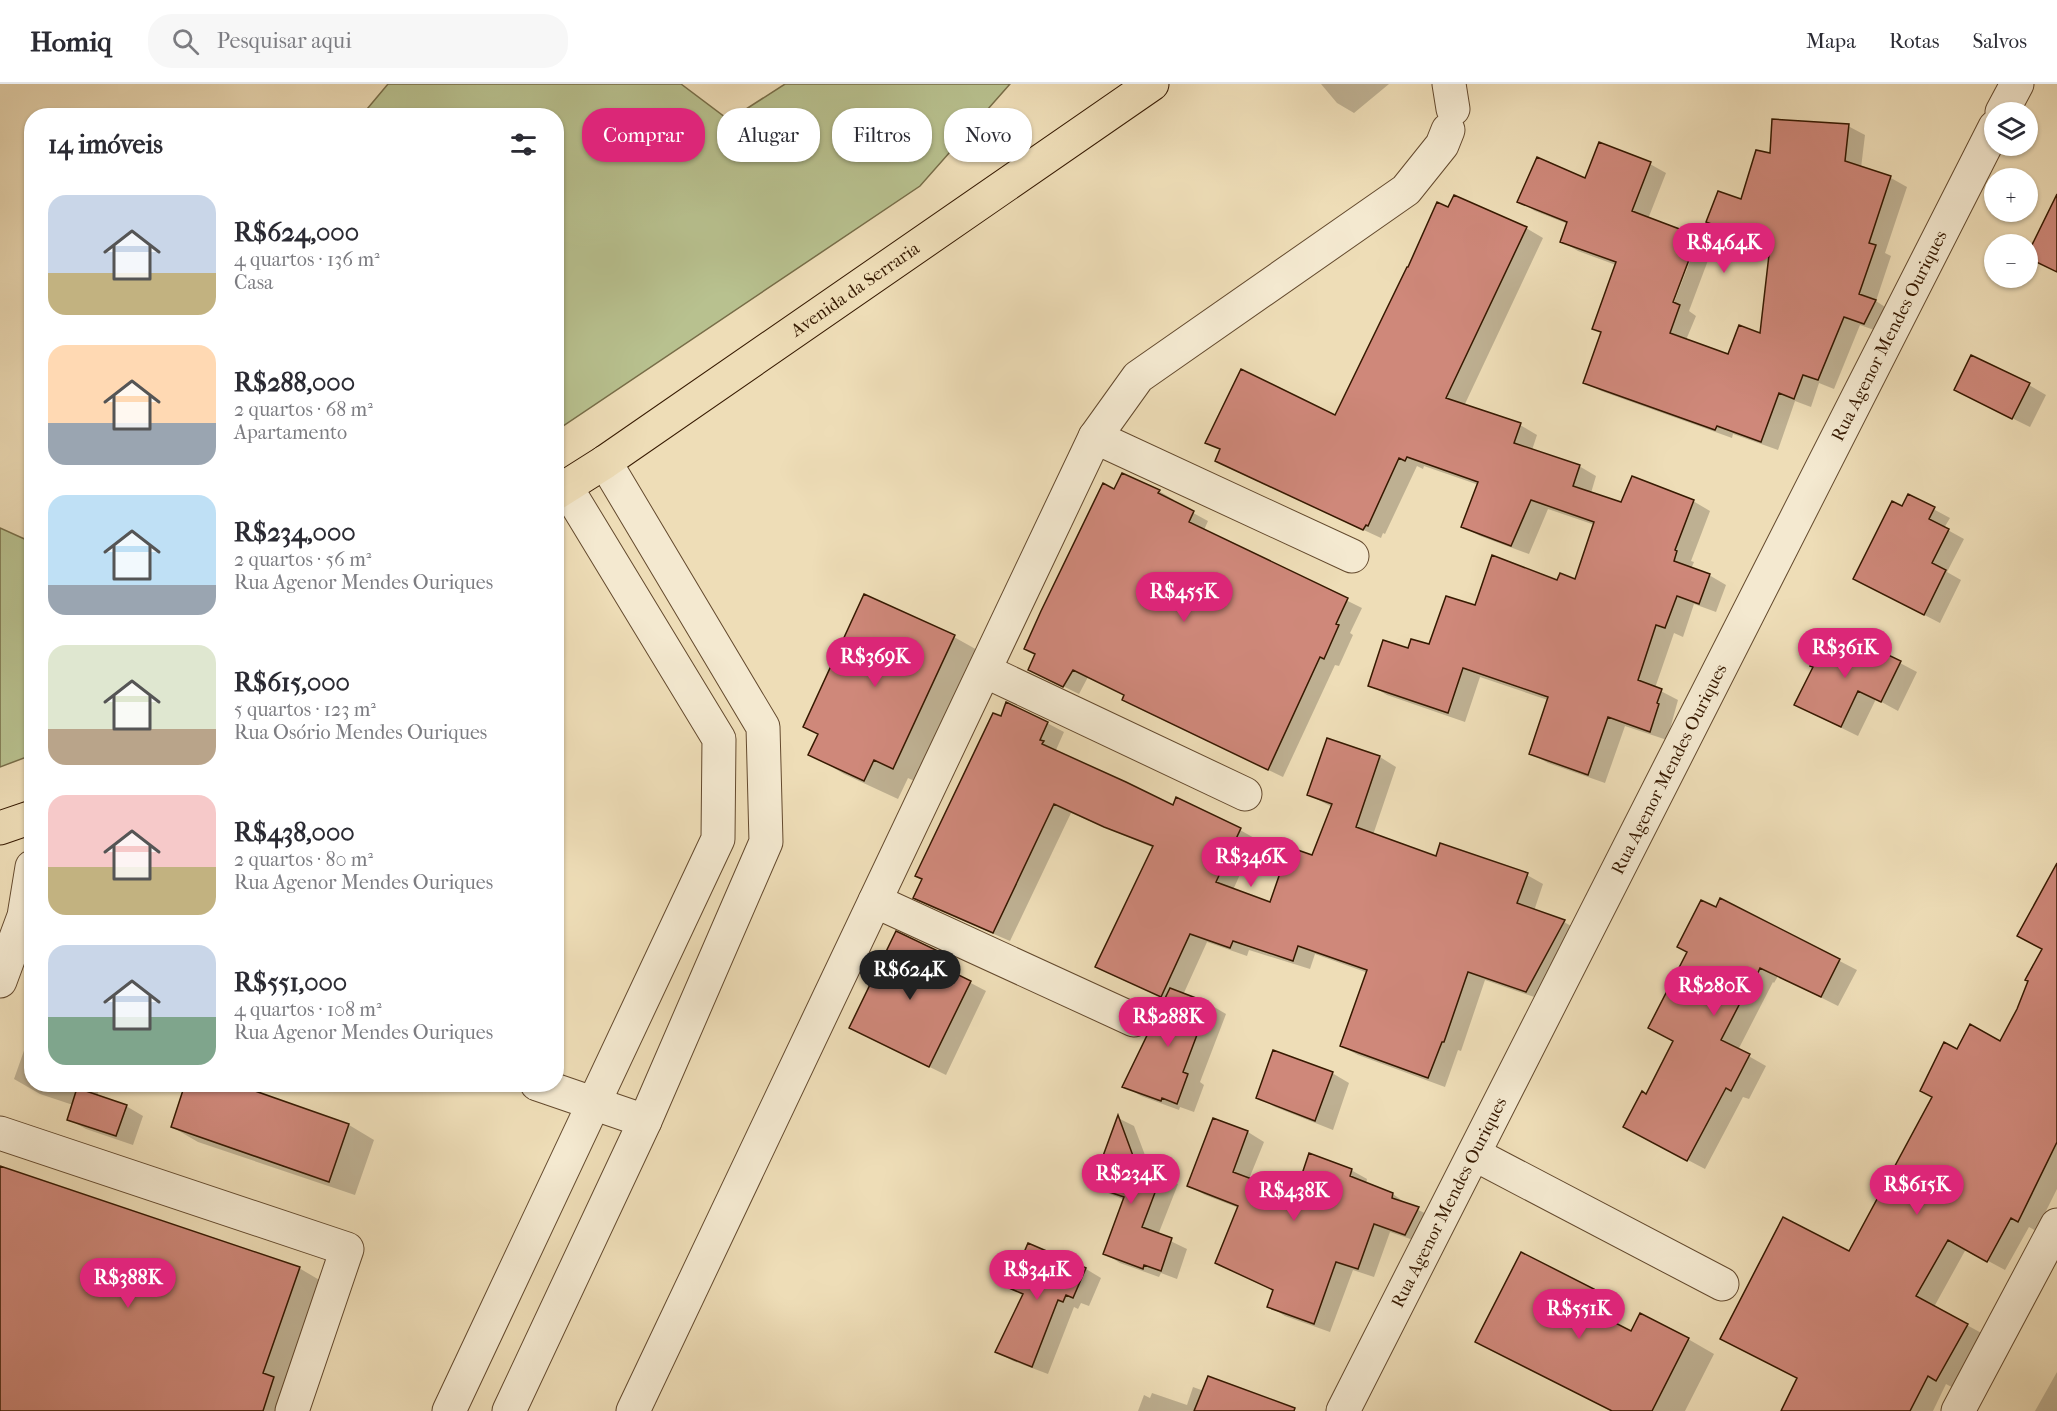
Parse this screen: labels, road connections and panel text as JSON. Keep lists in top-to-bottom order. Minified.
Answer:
{"streets":{"main road":["Avenida da Serraria"],"street":["Rua Agenor Mendes Ouriques"]},"page":{"header":"Homiq","search":"Pesquisar aqui","nav":["Mapa","Rotas","Salvos"],"map_buttons":["+","−"],"chip":["Comprar","Alugar","Filtros","Novo"],"heading":"14 imóveis","list":[{"name":"R$624,000","note":"4 quartos · 136 m² · Casa"},{"name":"R$288,000","note":"2 quartos · 68 m² · Apartamento"},{"name":"R$234,000","note":"2 quartos · 56 m² · Rua Agenor Mendes Ouriques"},{"name":"R$615,000","note":"5 quartos · 123 m² · Rua Osório Mendes Ouriques"},{"name":"R$438,000","note":"2 quartos · 80 m² · Rua Agenor Mendes Ouriques"},{"name":"R$551,000","note":"4 quartos · 108 m² · Rua Agenor Mendes Ouriques"}],"price":["R$464K","R$455K","R$361K","R$369K","R$346K","R$624K","R$280K","R$288K","R$234K","R$615K","R$438K","R$341K","R$388K","R$551K"]}}
